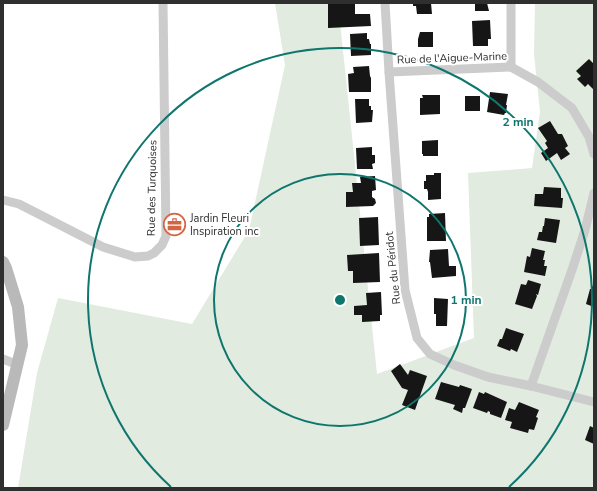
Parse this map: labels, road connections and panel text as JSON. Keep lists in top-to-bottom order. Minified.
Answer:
{"streets":{"street":["Rue de l'Aigue-Marine","Rue des Turquoises","Rue du Péridot"]},"crossings":[["Rue de l'Aigue-Marine","Rue du Péridot"]],"places":{"office":["Jardin Fleuri Inspiration inc"]},"rings":["2 min","1 min"]}
